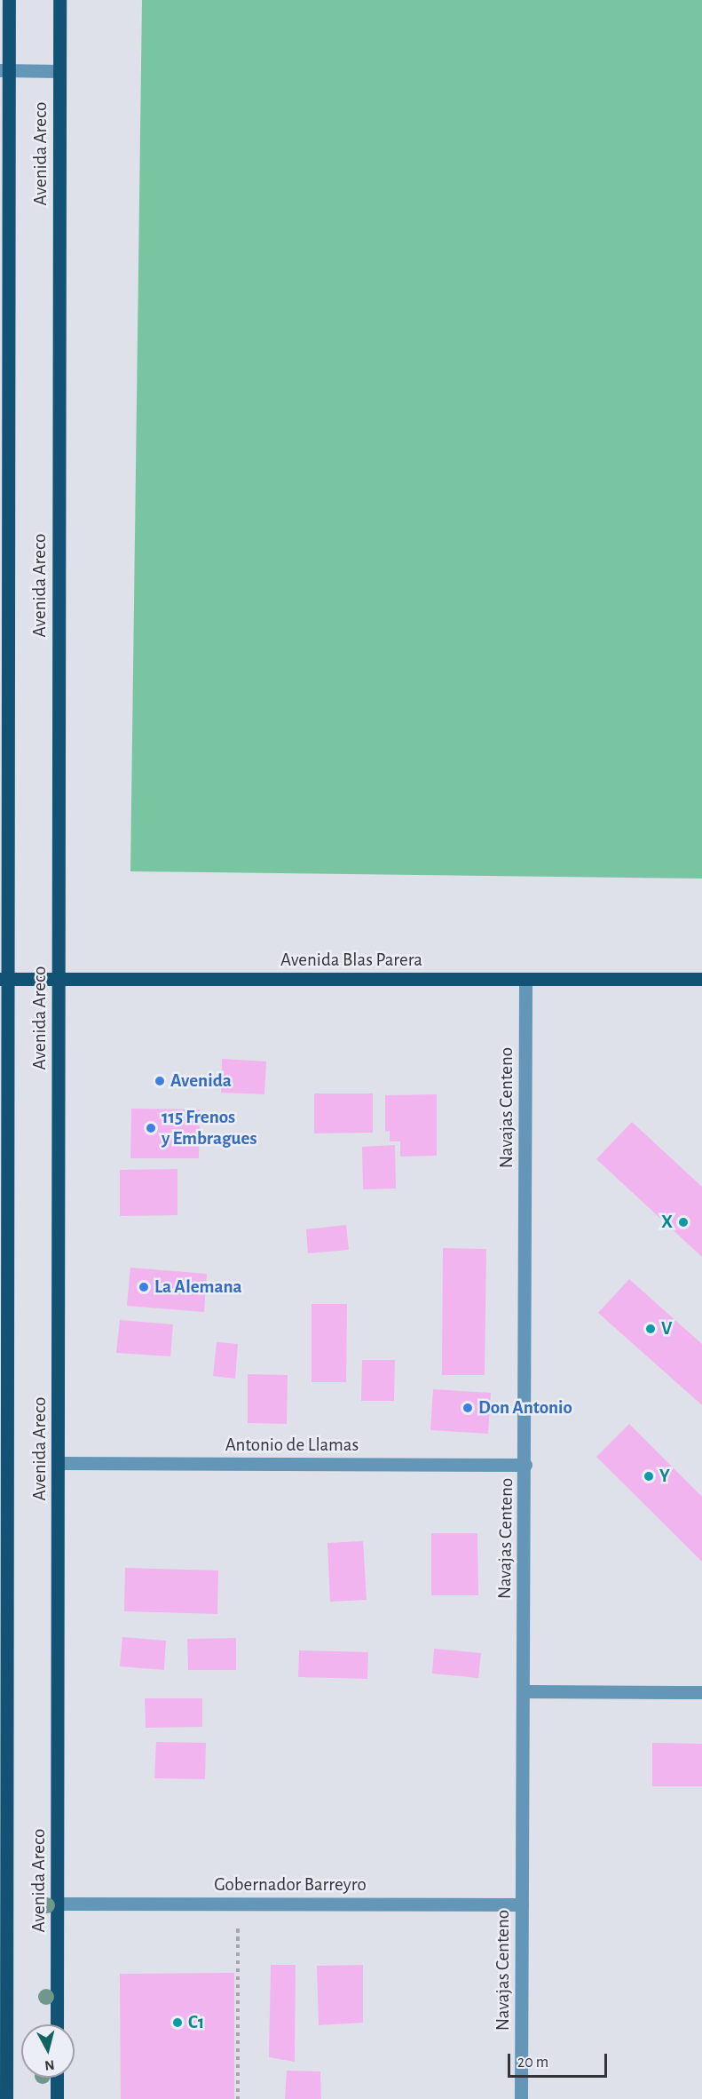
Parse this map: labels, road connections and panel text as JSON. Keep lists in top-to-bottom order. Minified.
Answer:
{"streets":{"main road":["Avenida Areco","Avenida Blas Parera"],"street":["Navajas Centeno","Antonio de Llamas","Gobernador Barreyro"]},"crossings":[["Avenida Areco","Avenida Blas Parera"],["Avenida Areco","Antonio de Llamas"],["Avenida Areco","Gobernador Barreyro"],["Avenida Blas Parera","Navajas Centeno"],["Navajas Centeno","Antonio de Llamas"],["Navajas Centeno","Gobernador Barreyro"]],"places":["Avenida","115 Frenos y Embragues","X","La Alemana","V","Don Antonio","Y","C1"],"scale_bar":"20 m","north":"bottom"}
